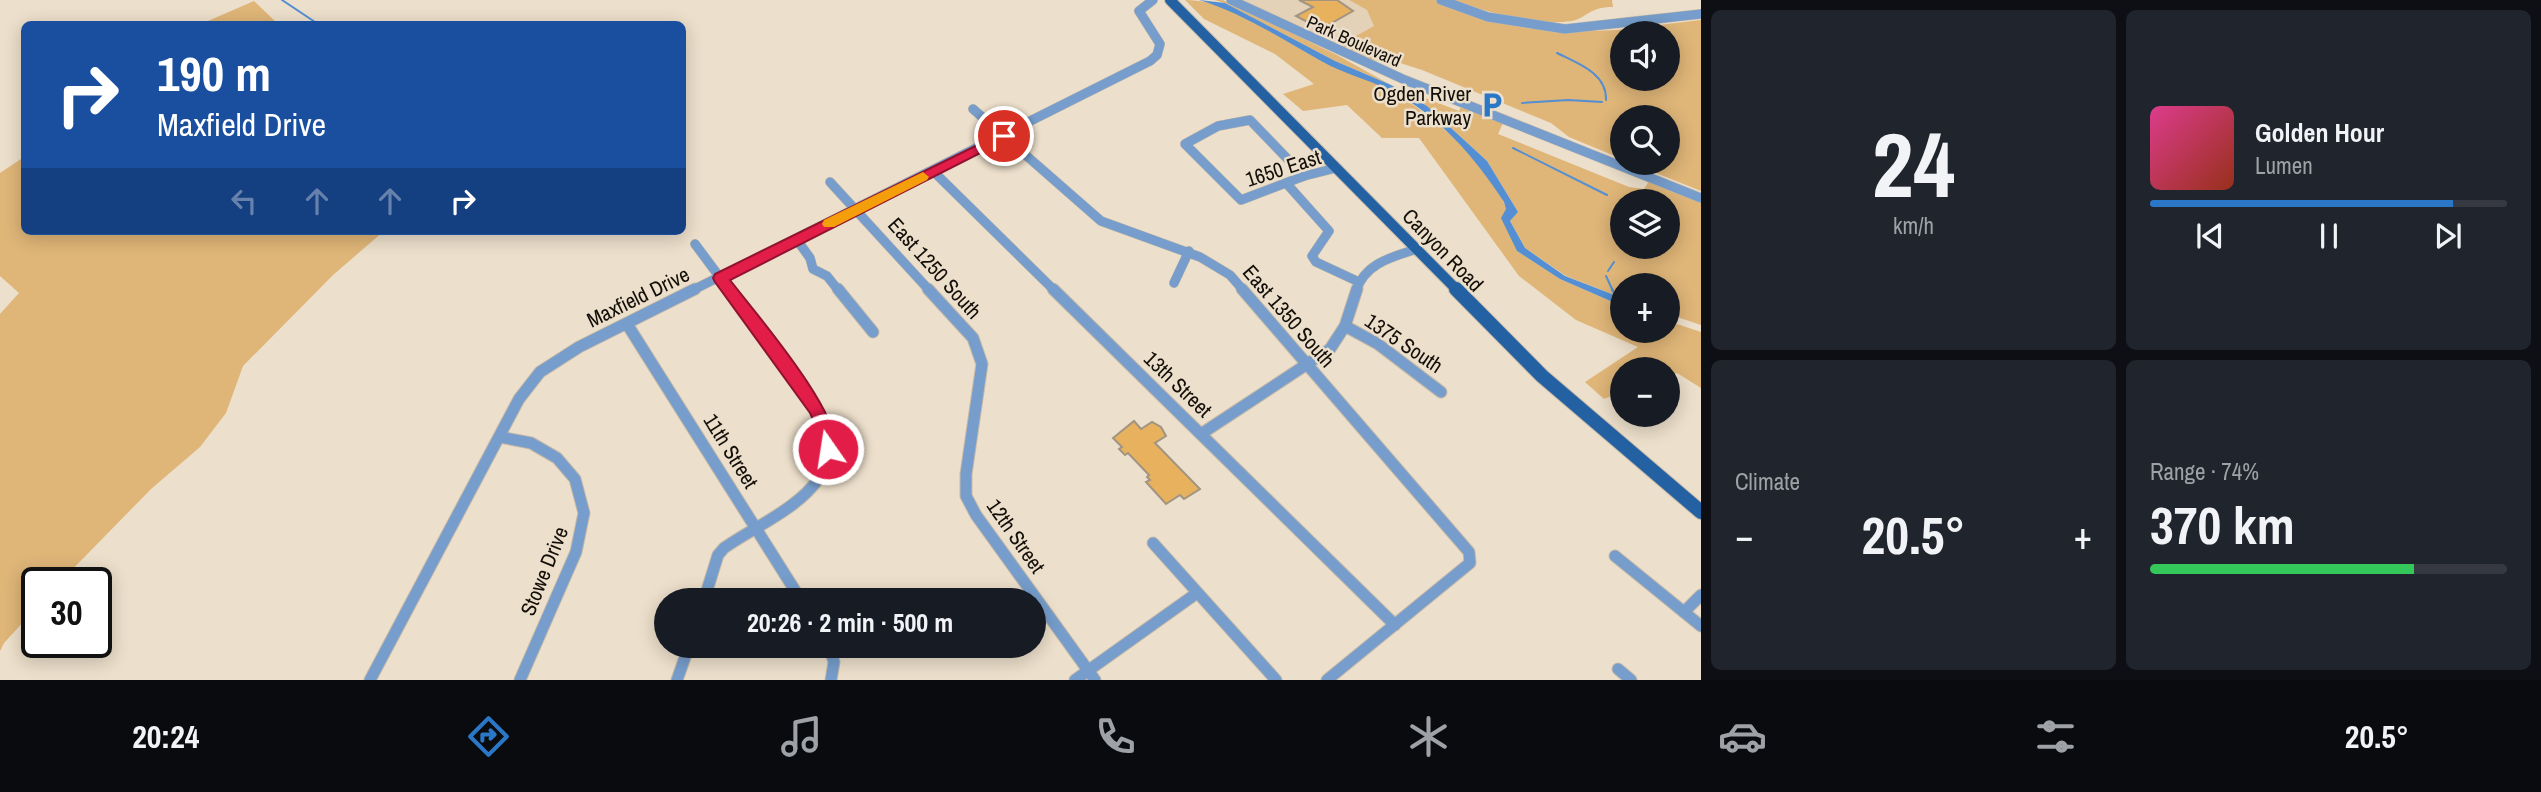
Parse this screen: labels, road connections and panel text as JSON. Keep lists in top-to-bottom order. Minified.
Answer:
{"streets":{"main road":["Canyon Road"],"street":["Park Boulevard","1650 East","East 1250 South","Maxfield Drive","East 1350 South","1375 South","13th Street","11th Street","12th Street","Stowe Drive"]},"crossings":[["1650 East","Canyon Road"],["East 1250 South","Maxfield Drive"],["East 1250 South","12th Street"],["Maxfield Drive","East 1350 South"],["Maxfield Drive","13th Street"],["Maxfield Drive","11th Street"],["Maxfield Drive","Stowe Drive"],["East 1350 South","13th Street"]],"places":{"parking":["Ogden River Parkway"]},"page":{"tile":[["24","km/h"],"Climate",["Range · 74%","370 km"]],"map_buttons":["+","−"],"turn":["190 m","Maxfield Drive"],"song":["Golden Hour","Lumen"],"heat":["−","20.5°","+"],"limit":"30","trip":"20:26 · 2 min · 500 m","tabs":["20:24","20.5°"]}}
